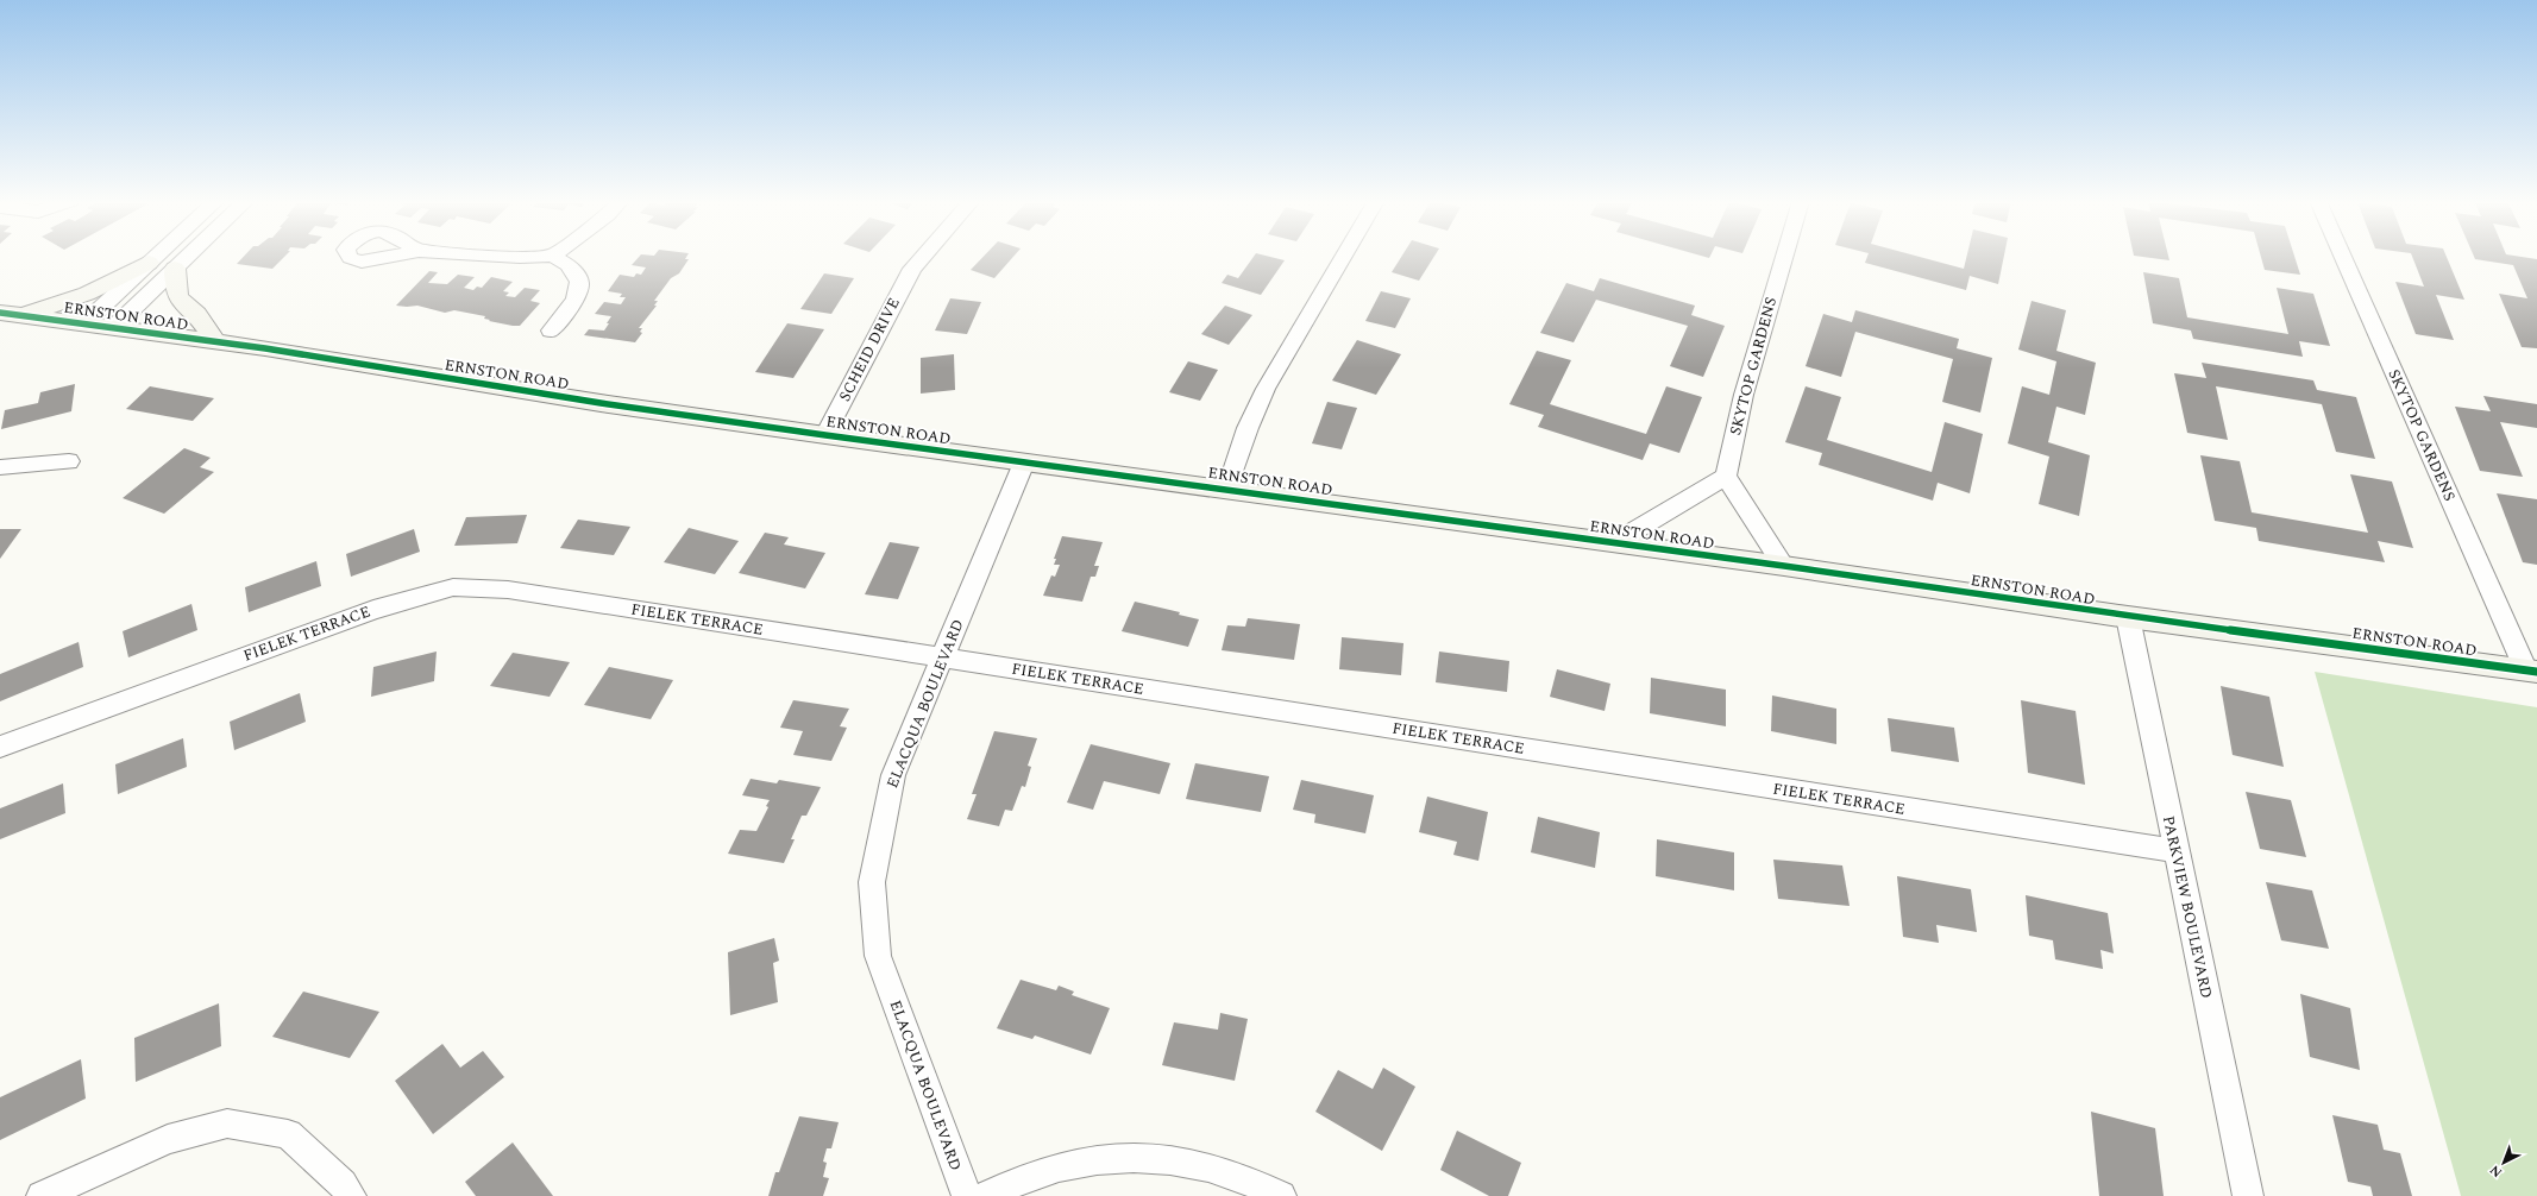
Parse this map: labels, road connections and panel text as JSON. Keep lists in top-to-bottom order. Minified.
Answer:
{"streets":{"street":["ERNSTON ROAD","SCHEID DRIVE","SKYTOP GARDENS","FIELEK TERRACE","ELACQUA BOULEVARD","PARKVIEW BOULEVARD"]},"crossings":[["ERNSTON ROAD","SCHEID DRIVE"],["ERNSTON ROAD","SKYTOP GARDENS"],["ERNSTON ROAD","ELACQUA BOULEVARD"],["ERNSTON ROAD","PARKVIEW BOULEVARD"],["FIELEK TERRACE","ELACQUA BOULEVARD"],["FIELEK TERRACE","PARKVIEW BOULEVARD"]],"north":"bottom left"}
